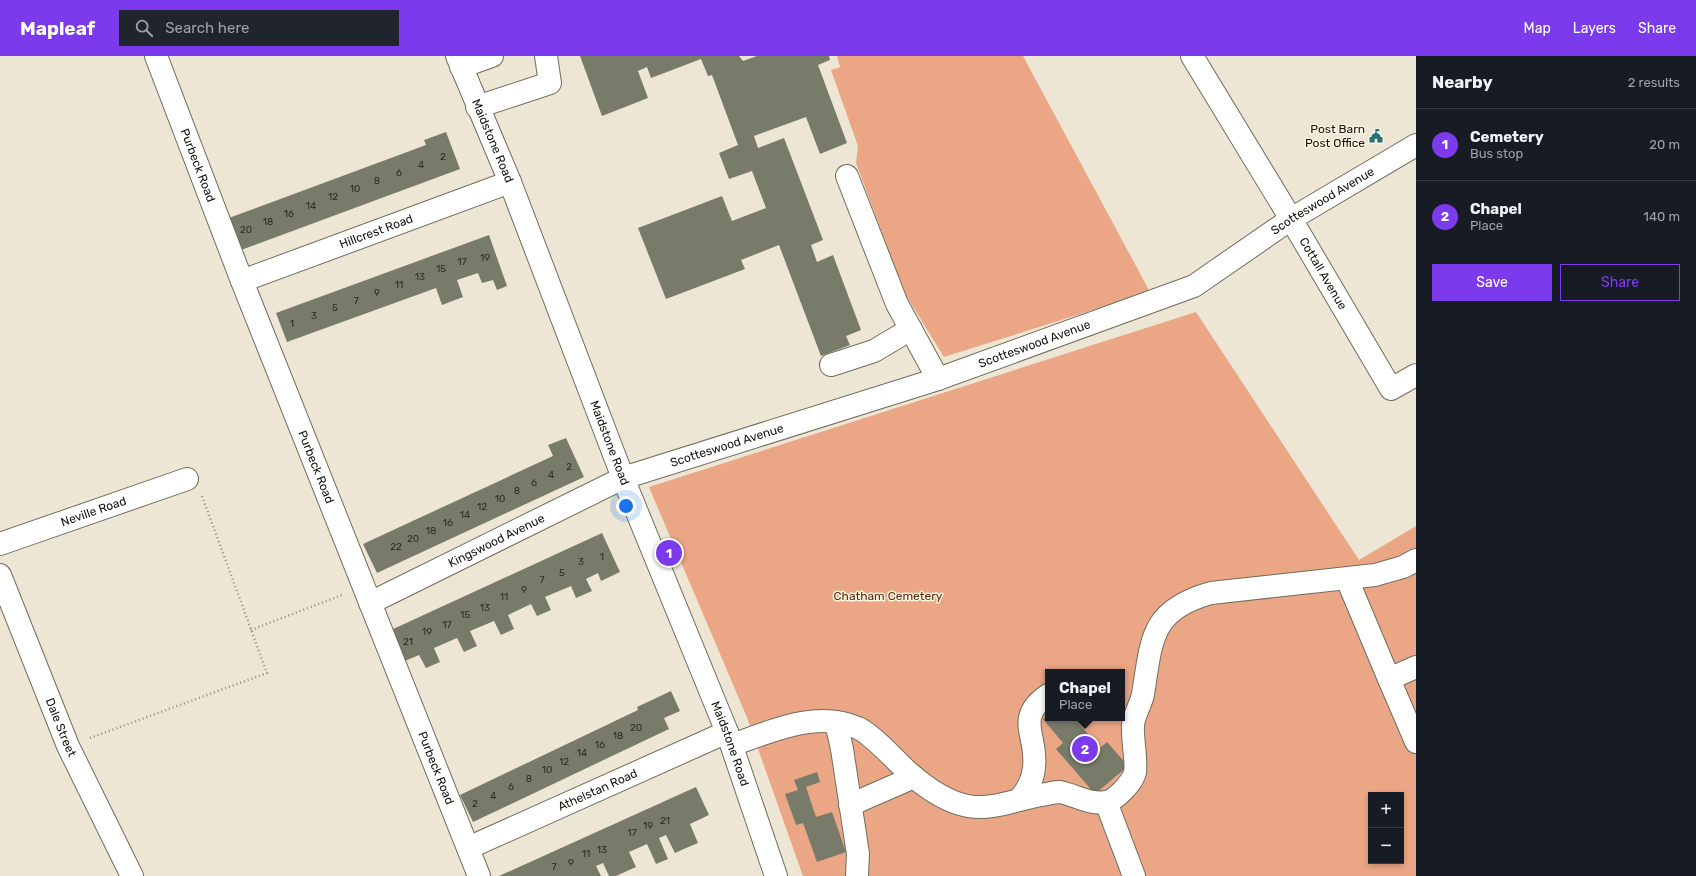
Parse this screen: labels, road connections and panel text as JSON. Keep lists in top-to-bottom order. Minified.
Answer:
{"streets":{"street":["Maidstone Road","Purbeck Road","Scotteswood Avenue","Hillcrest Road","Cottall Avenue","Neville Road","Kingswood Avenue","Dale Street","Athelstan Road"]},"crossings":[["Maidstone Road","Scotteswood Avenue"],["Maidstone Road","Hillcrest Road"],["Maidstone Road","Kingswood Avenue"],["Maidstone Road","Athelstan Road"],["Purbeck Road","Hillcrest Road"],["Purbeck Road","Kingswood Avenue"],["Purbeck Road","Athelstan Road"],["Scotteswood Avenue","Cottall Avenue"],["Scotteswood Avenue","Kingswood Avenue"]],"parks":["Chatham Cemetery"],"places":{"public building":["Post Barn Post Office"]},"house_numbers":["2","4","6","8","10","12","14","16","18","20","19","17","15","13","11","9","7","5","3","1","2","4","6","8","10","12","14","16","18","20","22","1","3","5","7","9","11","13","15","17","19","21","20","18","16","14","12","10","8","6","4","2","21","19","17","13","11","9","7"],"page":{"header":"Mapleaf","search":"Search here","nav":["Map","Layers","Share"],"heading":["Nearby","2 results"],"list":[{"mark":"1","name":"Cemetery","note":"Bus stop","value":"20 m"},{"mark":"2","name":"Chapel","note":"Place","value":"140 m"}],"buttons":["Save","Share"],"pins":["1","2"],"popup":["Chapel","Place"],"map_buttons":["+","−"]}}
